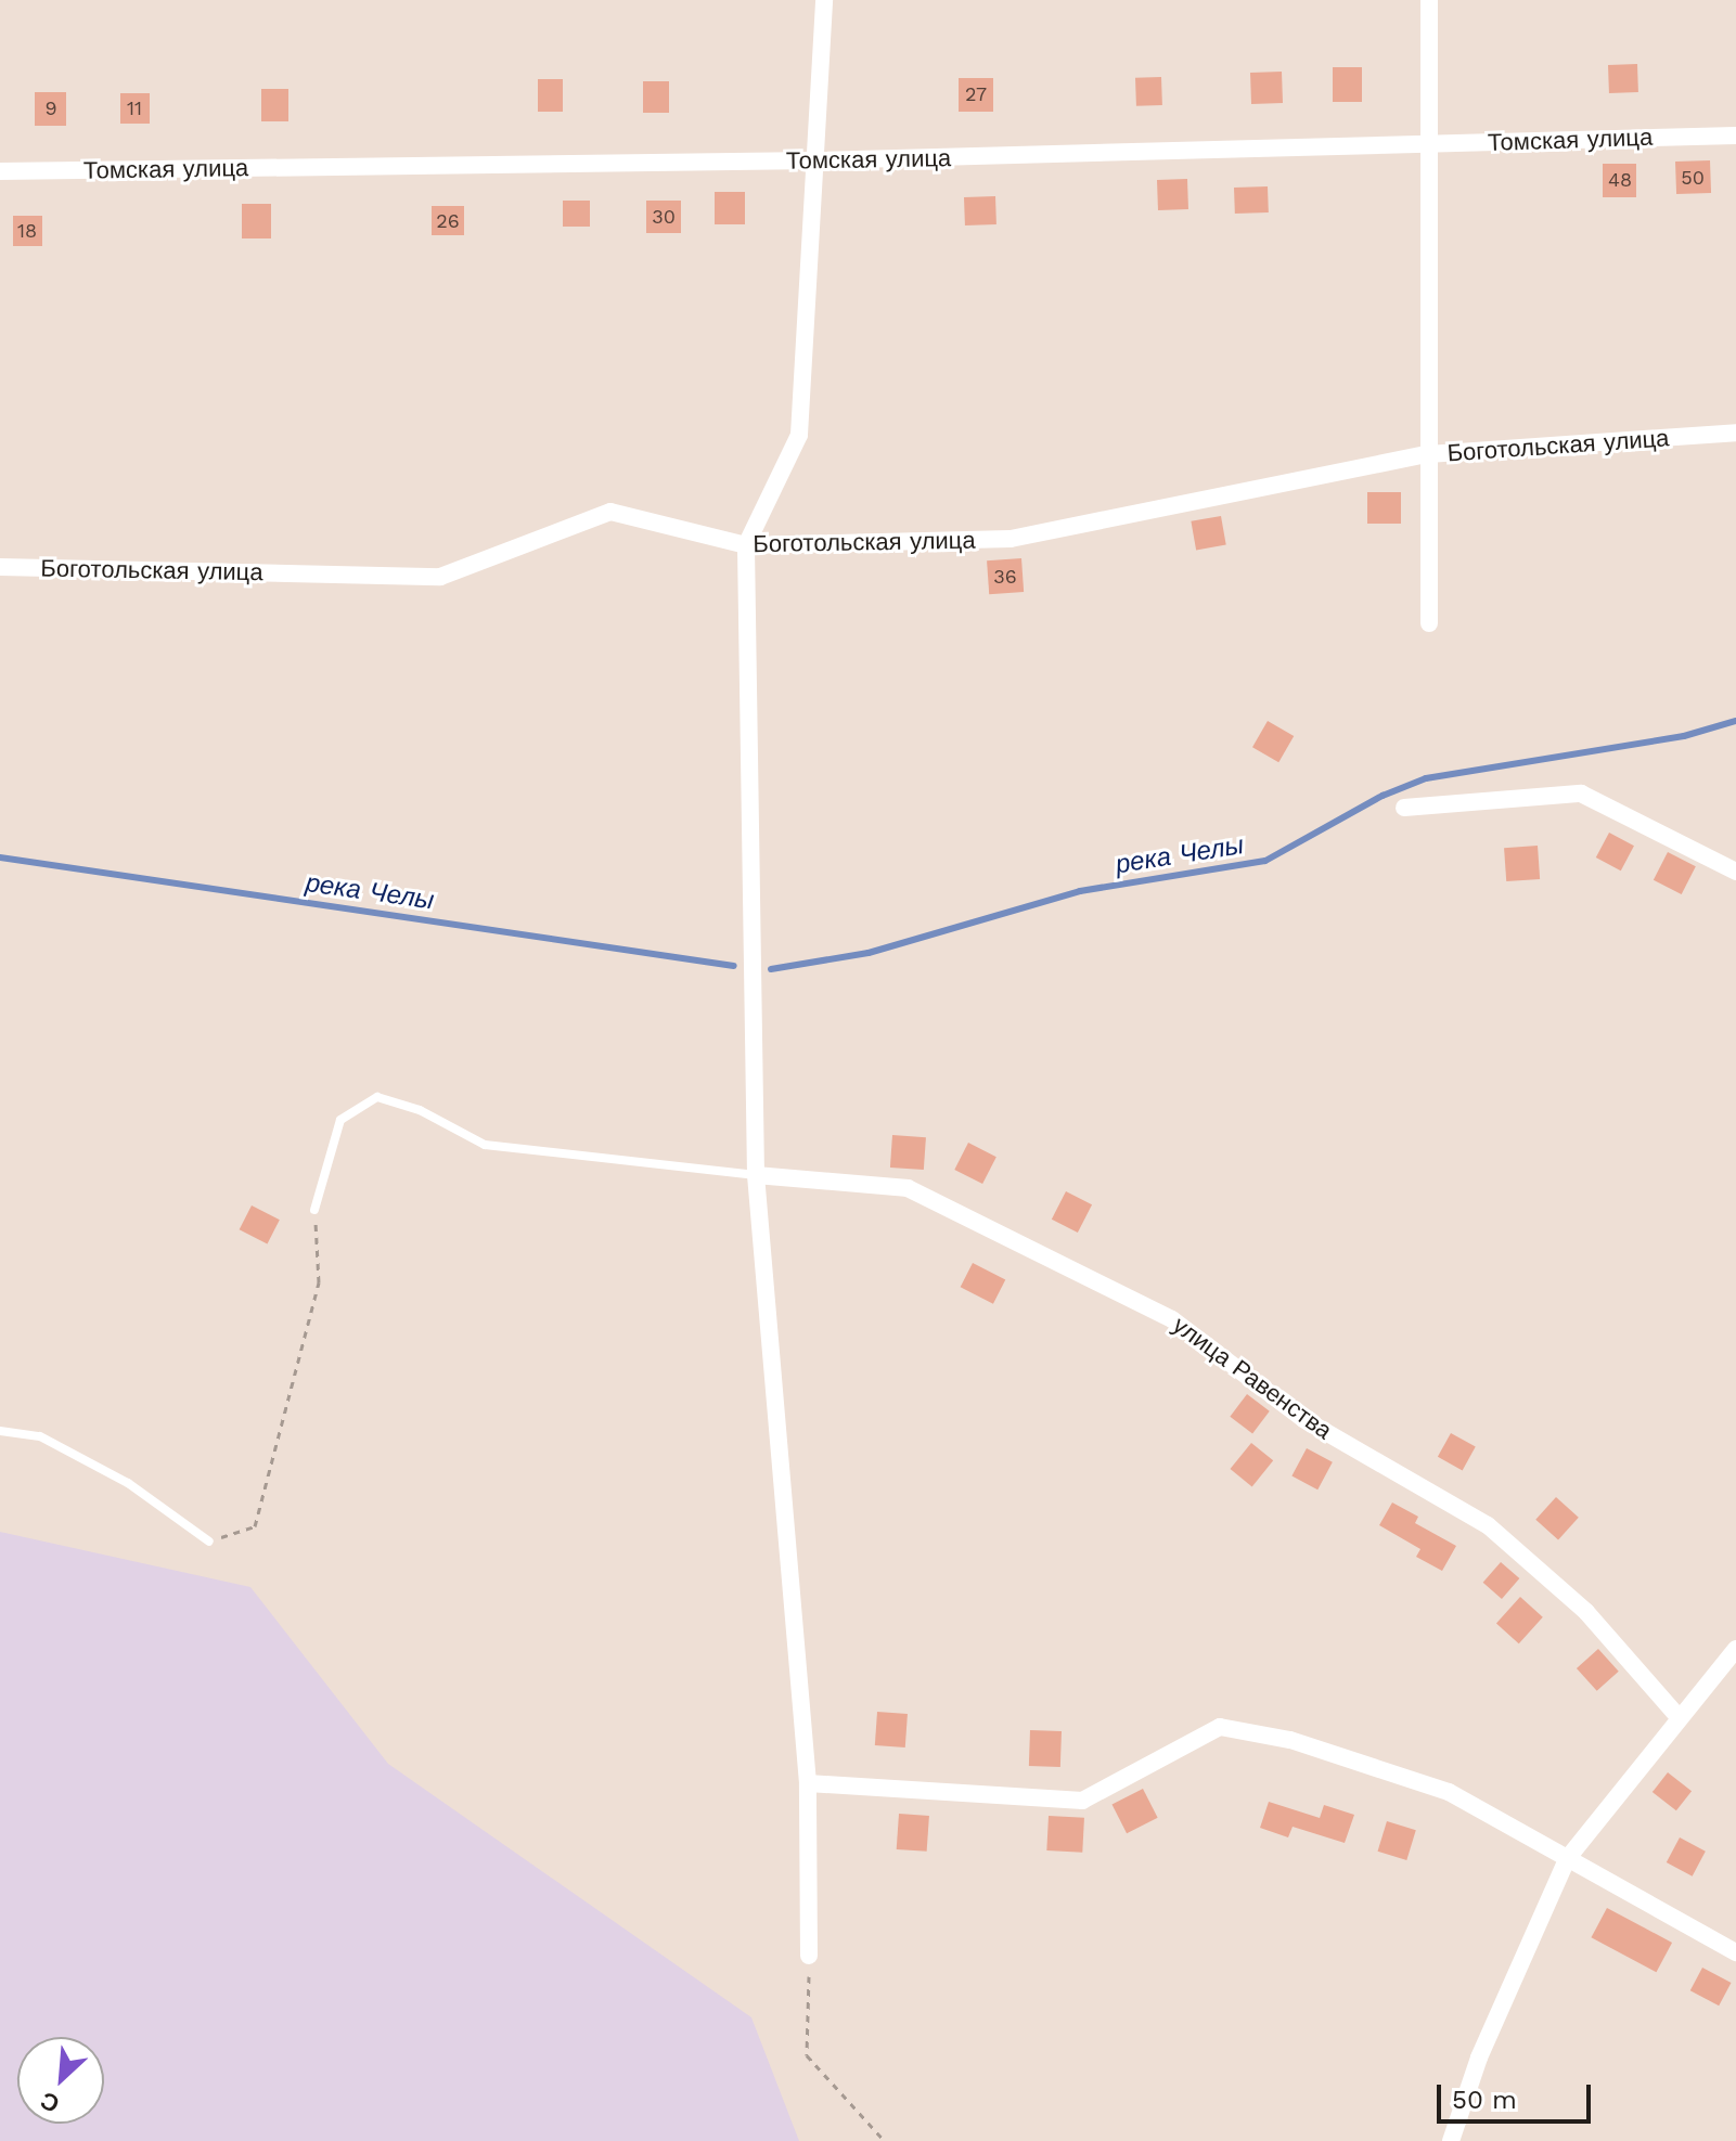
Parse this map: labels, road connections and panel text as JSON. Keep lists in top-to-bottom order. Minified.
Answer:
{"streets":{"street":["Томская улица","Боготольская улица","улица Равенства"]},"water":["река Челы"],"house_numbers":["27","9","11","50","48","30","26","18","36"],"scale_bar":"50 m","north":"bottom left"}
